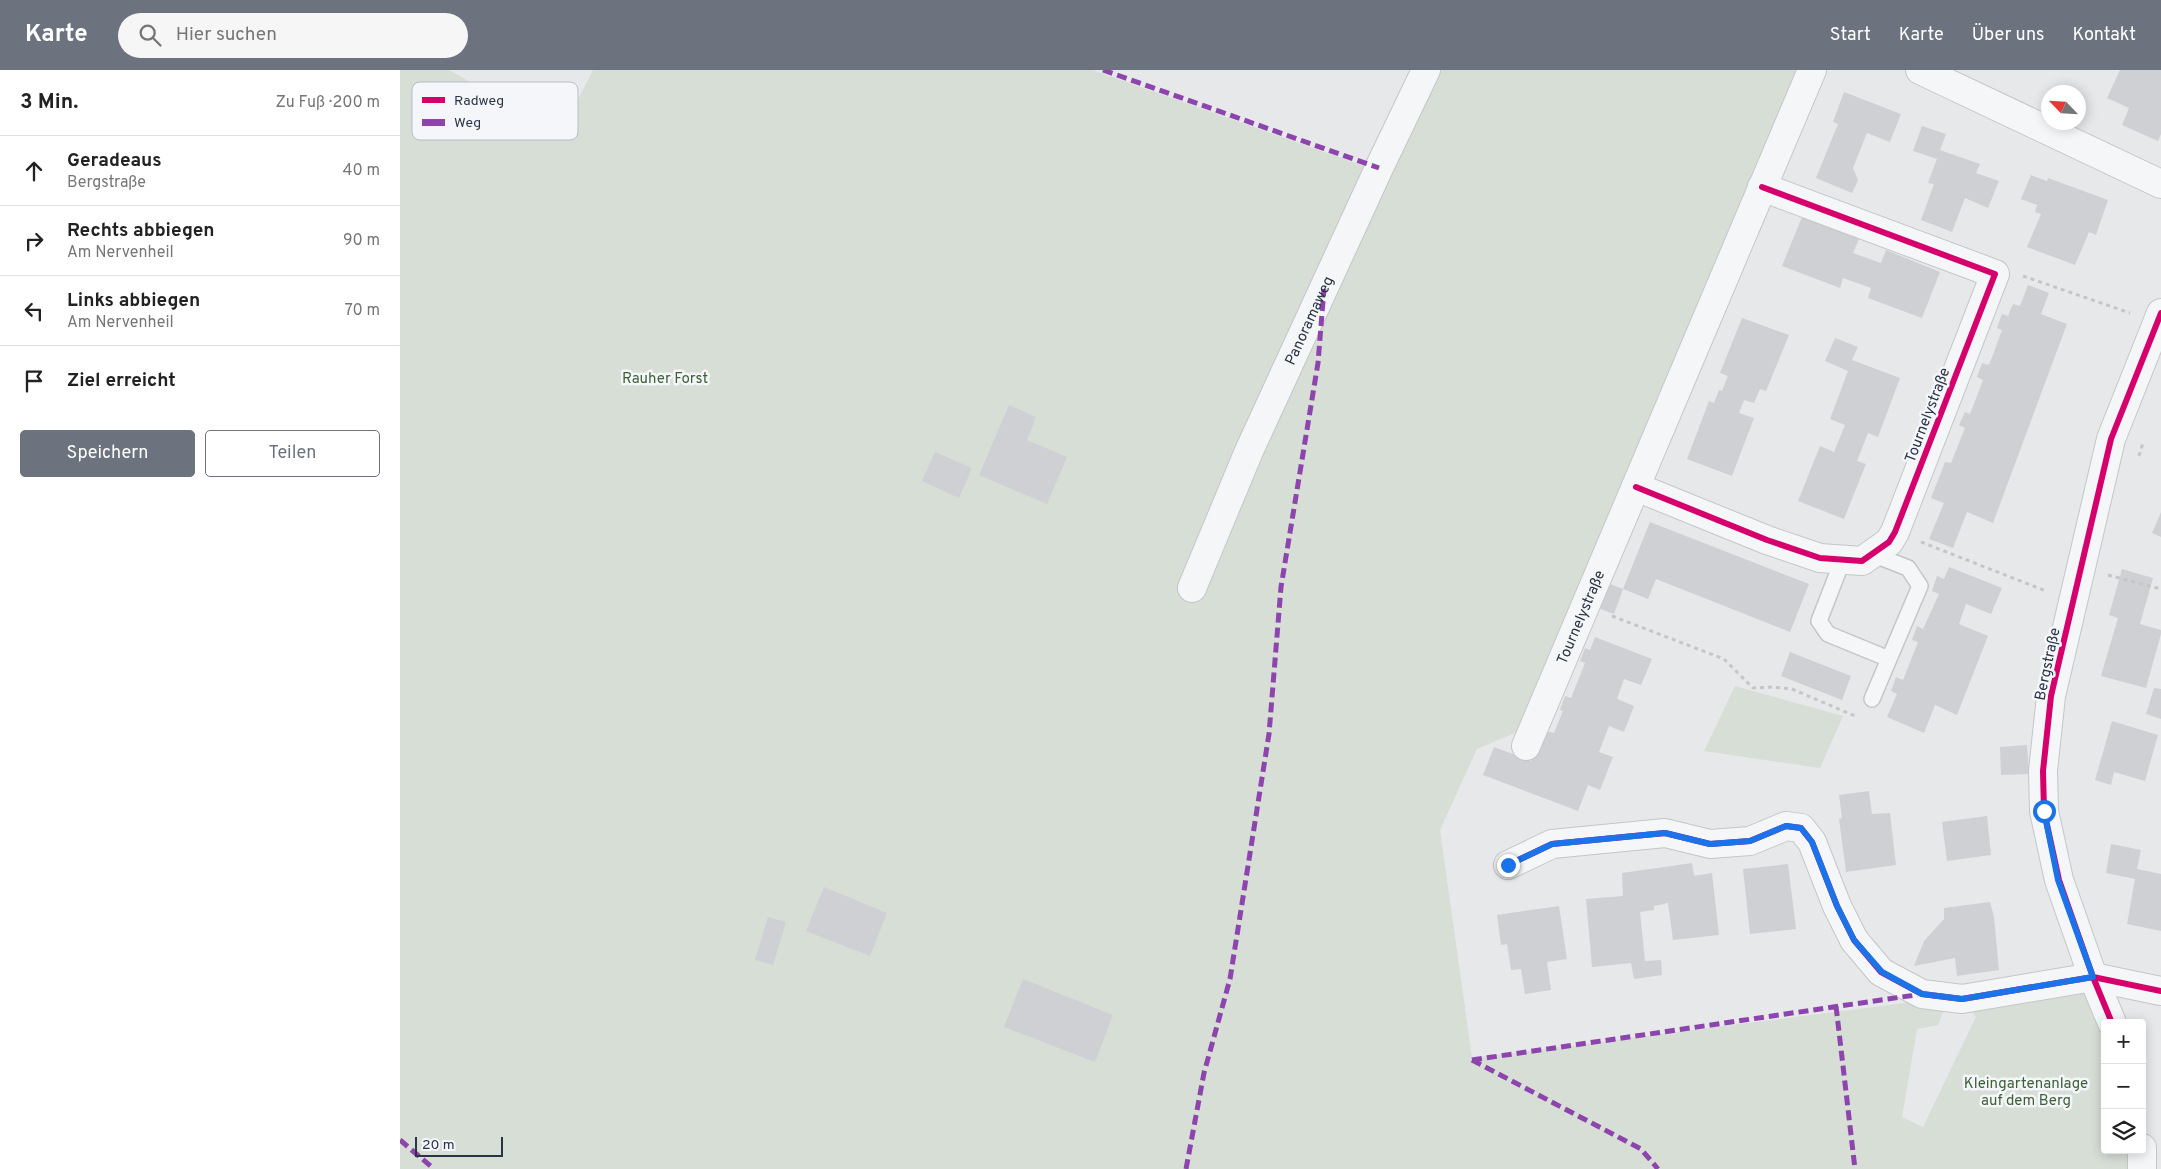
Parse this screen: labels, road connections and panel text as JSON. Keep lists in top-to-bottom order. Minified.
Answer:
{"streets":{"street":["Panoramaweg","Tournelystraße","Bergstraße"]},"parks":["Rauher Forst","Kleingartenanlage auf dem Berg"],"legend":["Radweg","Weg"],"scale_bar":"20 m","north":"top left","page":{"header":"Karte","search":"Hier suchen","nav":["Start","Karte","Über uns","Kontakt"],"heading":["3 Min.","Zu Fuß · 200 m"],"list":[["Geradeaus","Bergstraße","40 m"],["Rechts abbiegen","Am Nervenheil","90 m"],["Links abbiegen","Am Nervenheil","70 m"],"Ziel erreicht"],"buttons":["Speichern","Teilen"],"map_buttons":["+","−"],"scale":"20 m"}}
